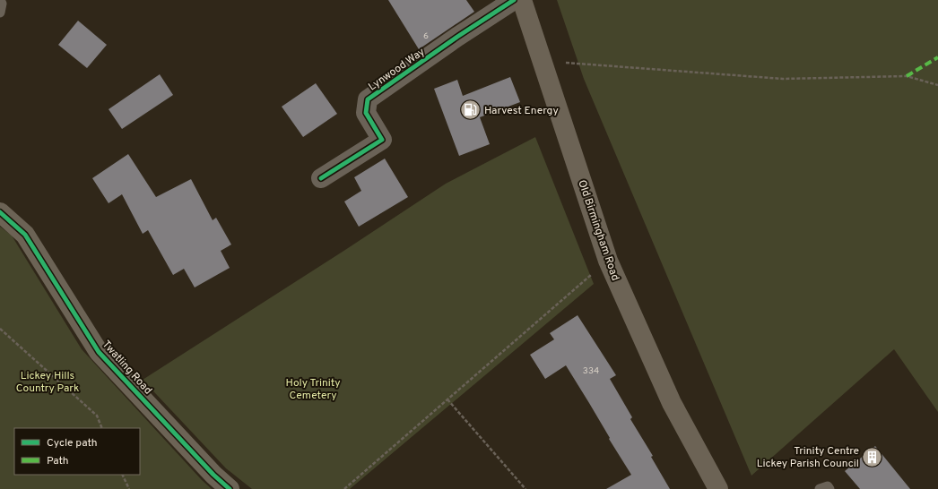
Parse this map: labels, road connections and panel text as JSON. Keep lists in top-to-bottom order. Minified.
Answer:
{"streets":{"main road":["Old Birmingham Road","Twatling Road"],"street":["Lynwood Way"]},"parks":["Lickey Hills Country Park","Holy Trinity Cemetery"],"places":{"fuel station":["Harvest Energy"],"building":["Trinity Centre Lickey Parish Council"]},"house_numbers":["6","334"],"legend":["Cycle path","Path"]}
